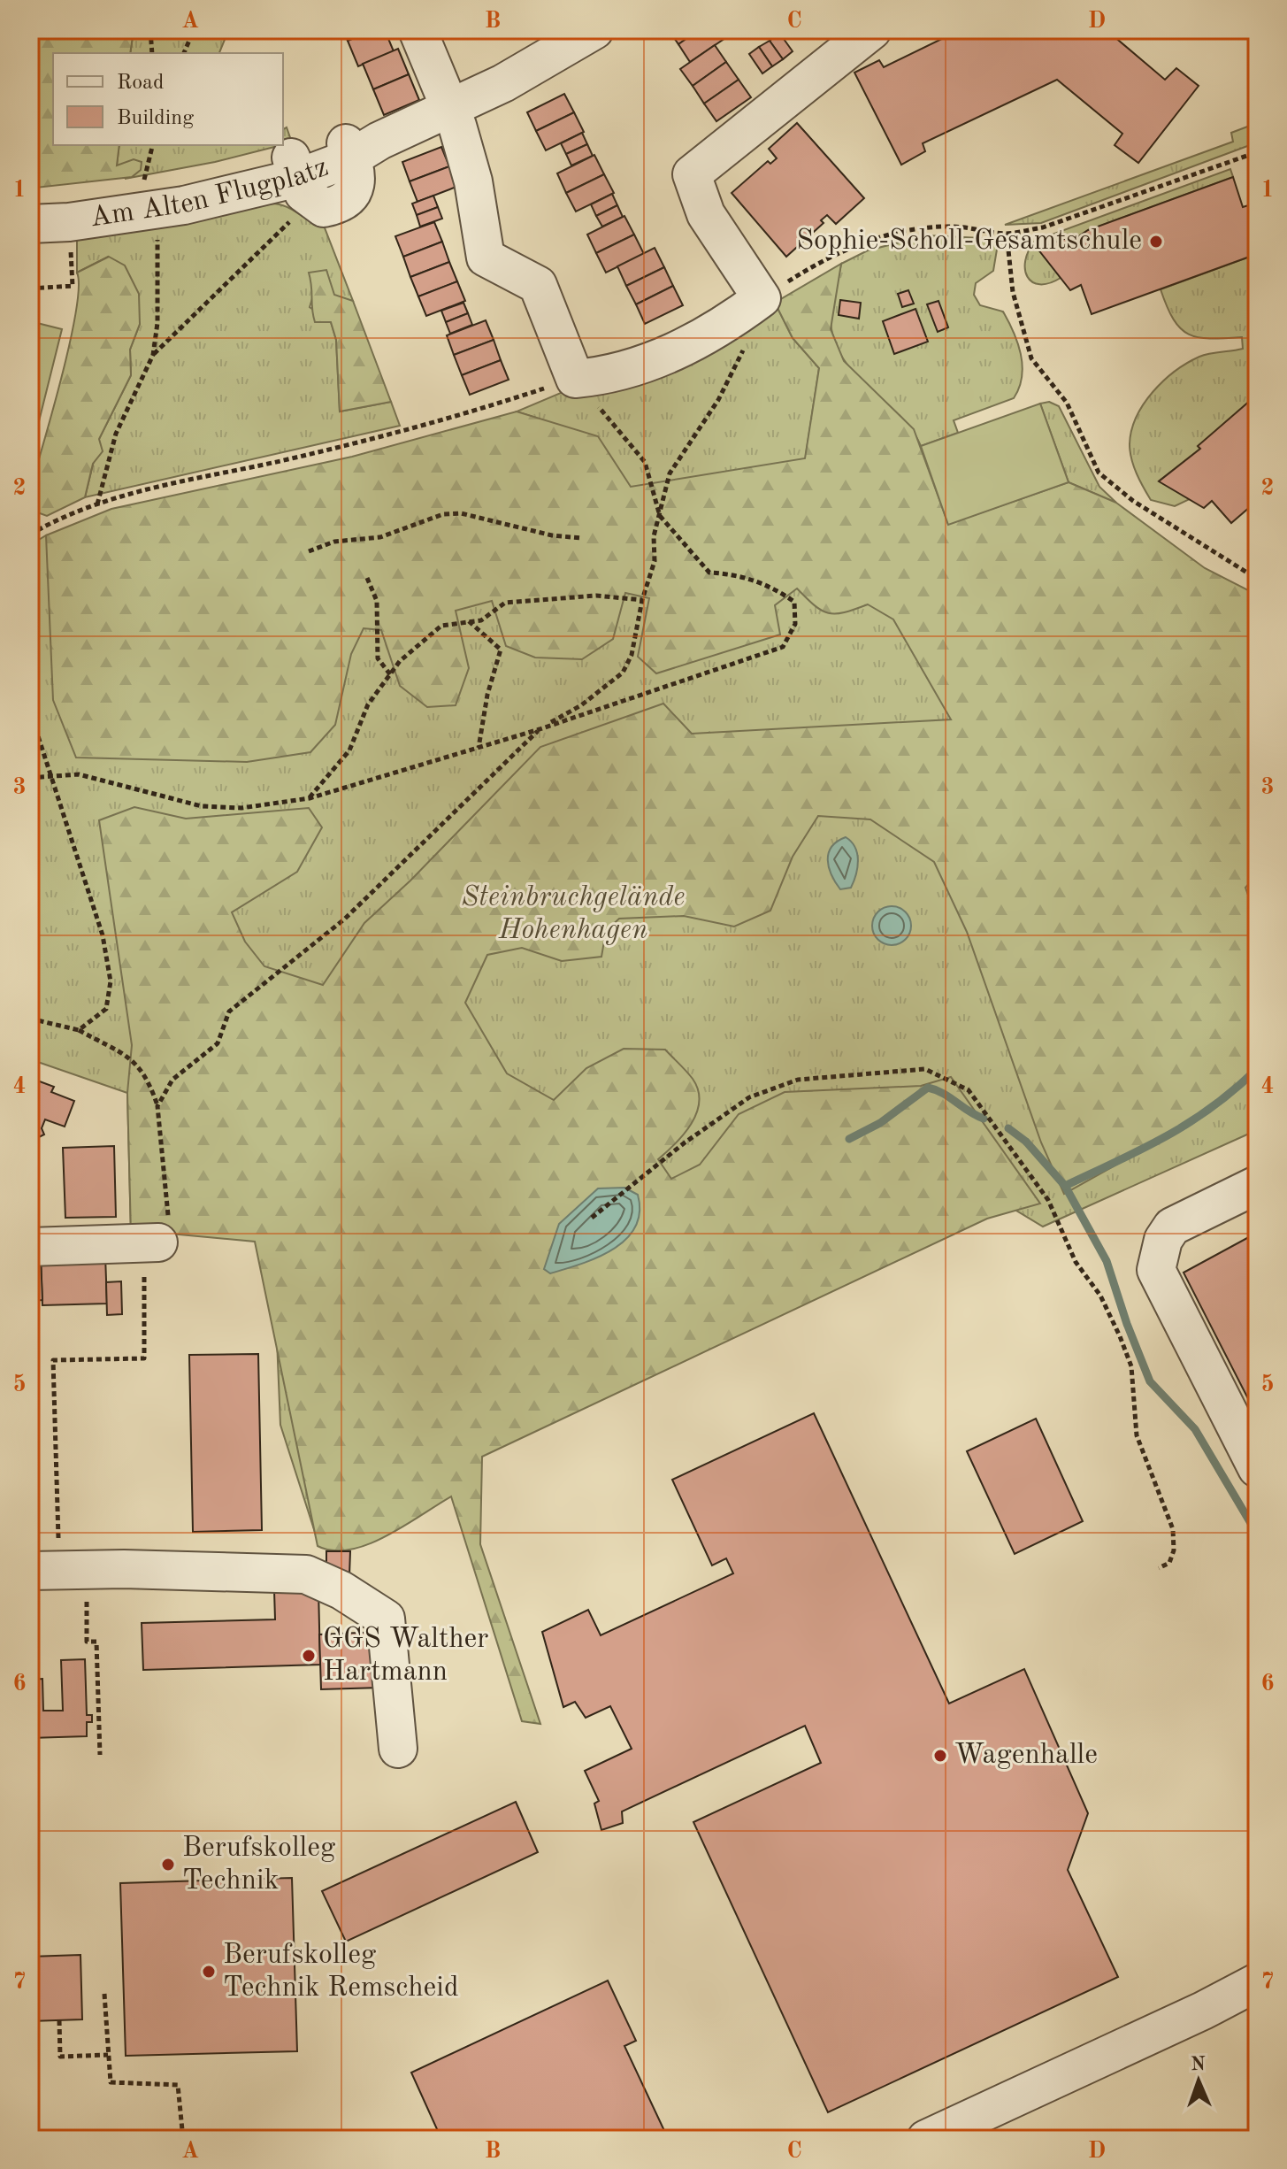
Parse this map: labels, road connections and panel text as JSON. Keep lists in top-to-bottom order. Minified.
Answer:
{"streets":{"street":["Am Alten Flugplatz"]},"parks":["Steinbruchgelände Hohenhagen"],"places":["Sophie-Scholl-Gesamtschule","GGS Walther Hartmann","Wagenhalle","Berufskolleg Technik","Berufskolleg Technik Remscheid"],"legend":["Road","Building"],"north":"top","grid":{"columns":["A","B","C","D"],"rows":["1","2","3","4","5","6","7"]}}
